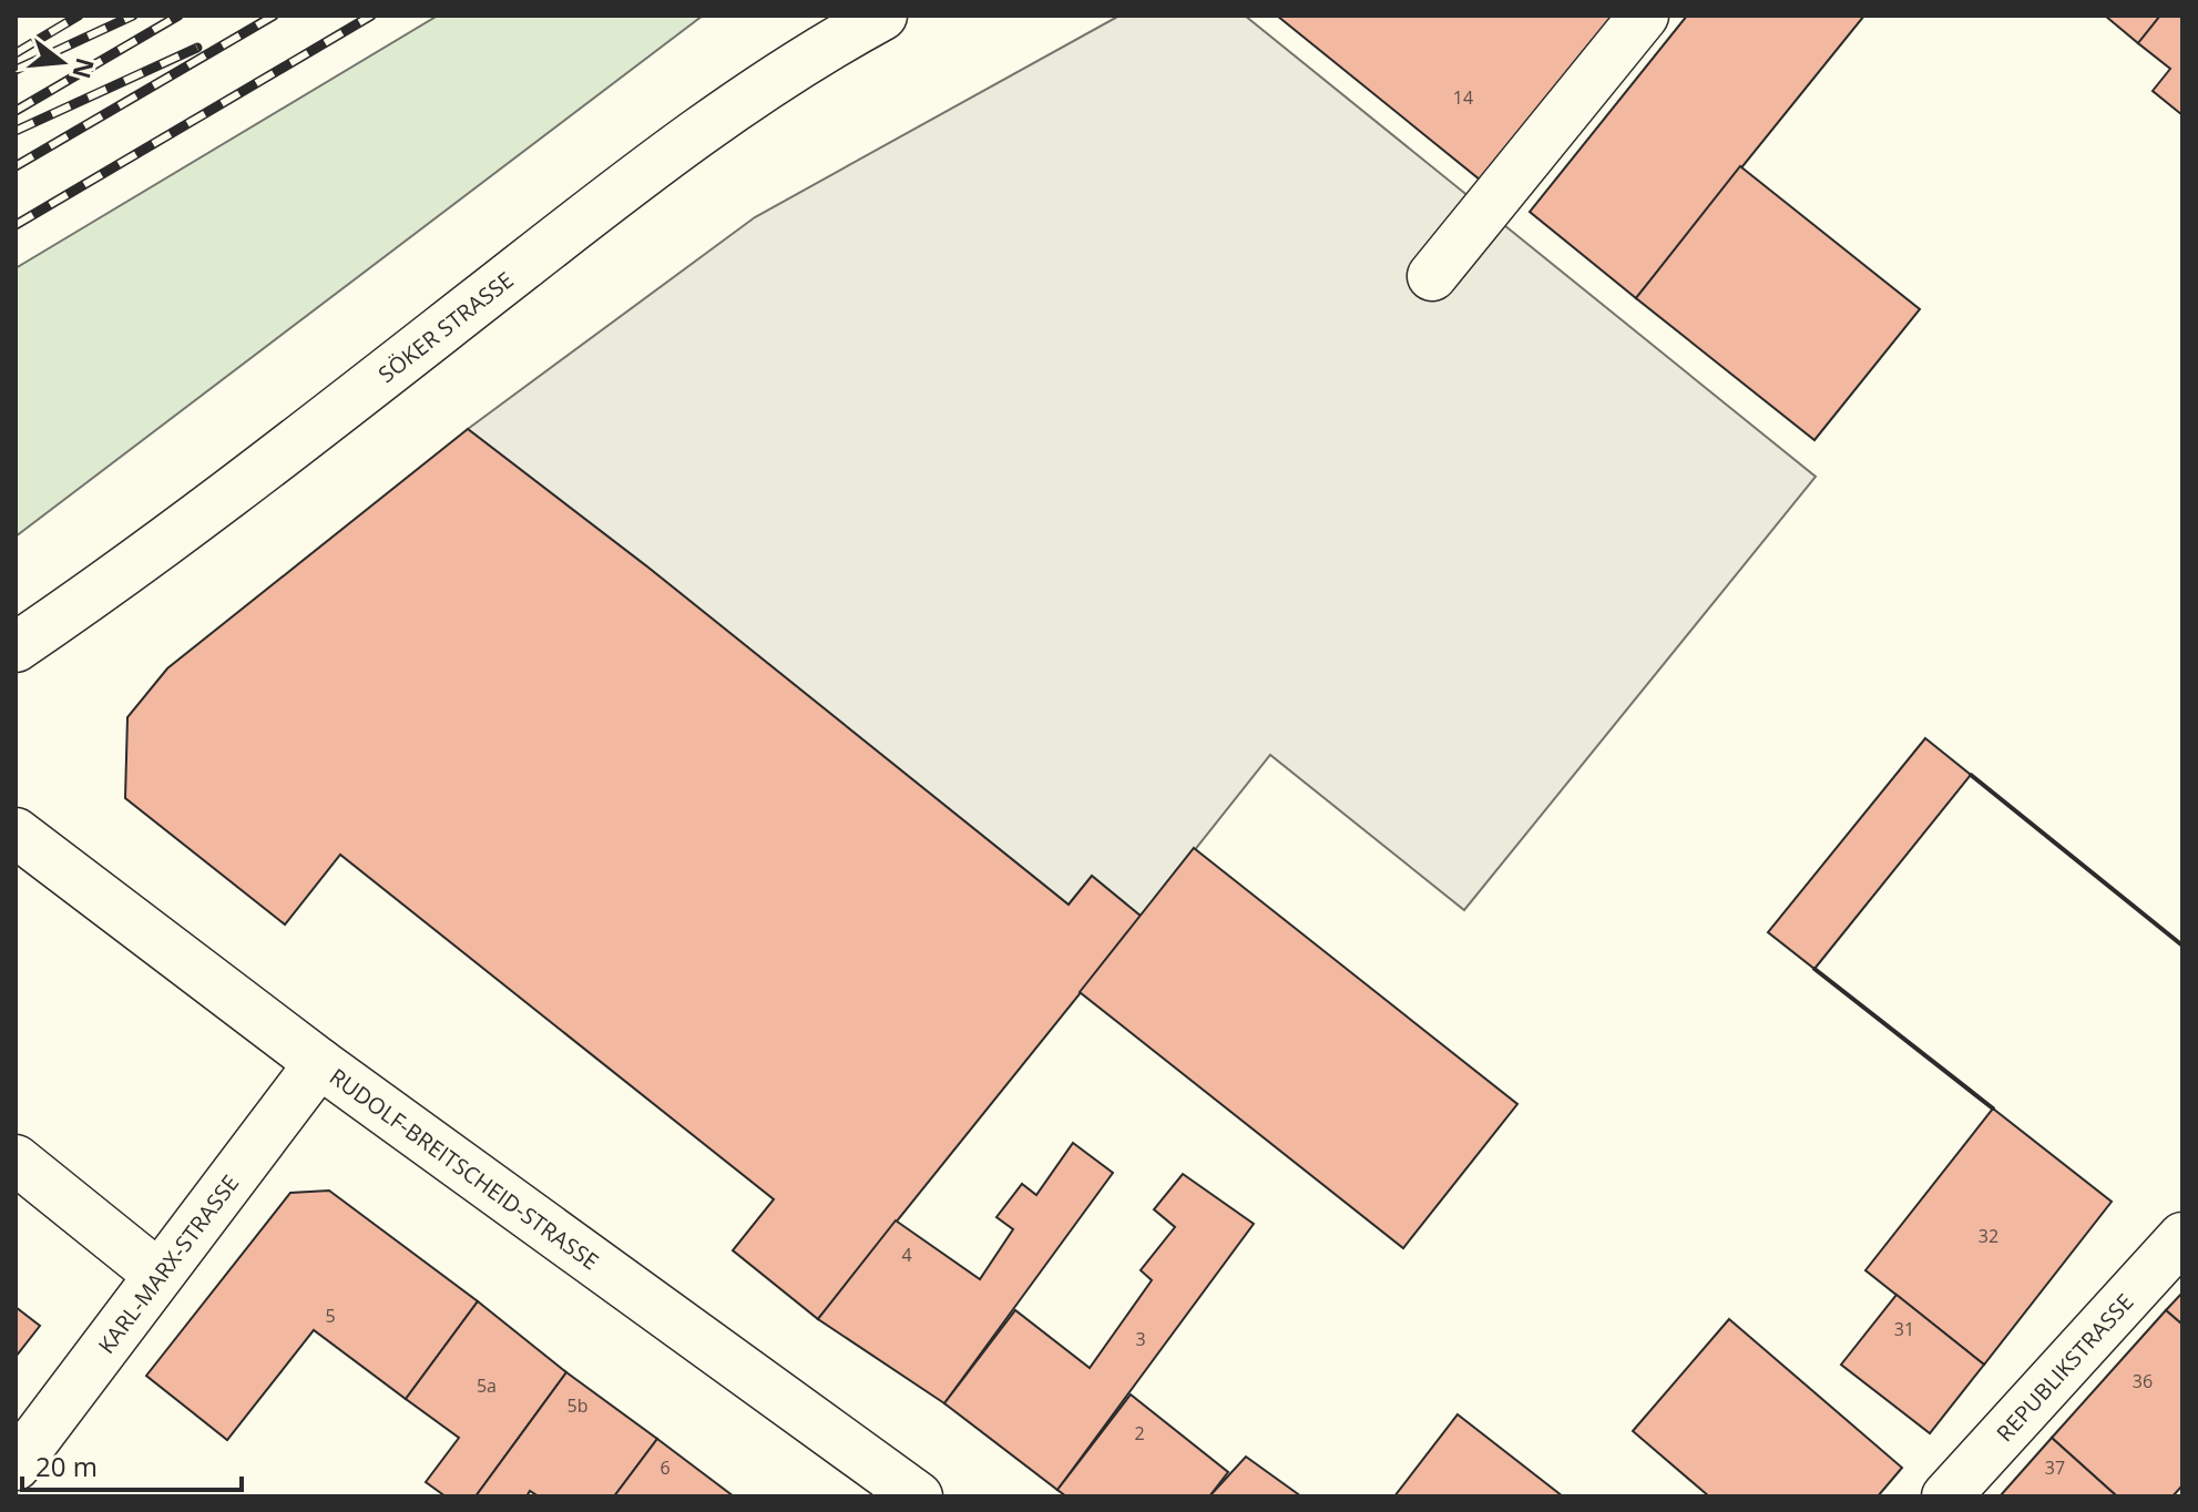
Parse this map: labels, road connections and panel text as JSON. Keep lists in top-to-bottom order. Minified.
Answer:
{"streets":{"street":["SÖKER STRASSE","RUDOLF-BREITSCHEID-STRASSE","KARL-MARX-STRASSE","REPUBLIKSTRASSE"]},"crossings":[["RUDOLF-BREITSCHEID-STRASSE","KARL-MARX-STRASSE"]],"house_numbers":["14","32","4","5","31","3","36","5a","5b","2","6","37"],"scale_bar":"20 m","north":"right"}
